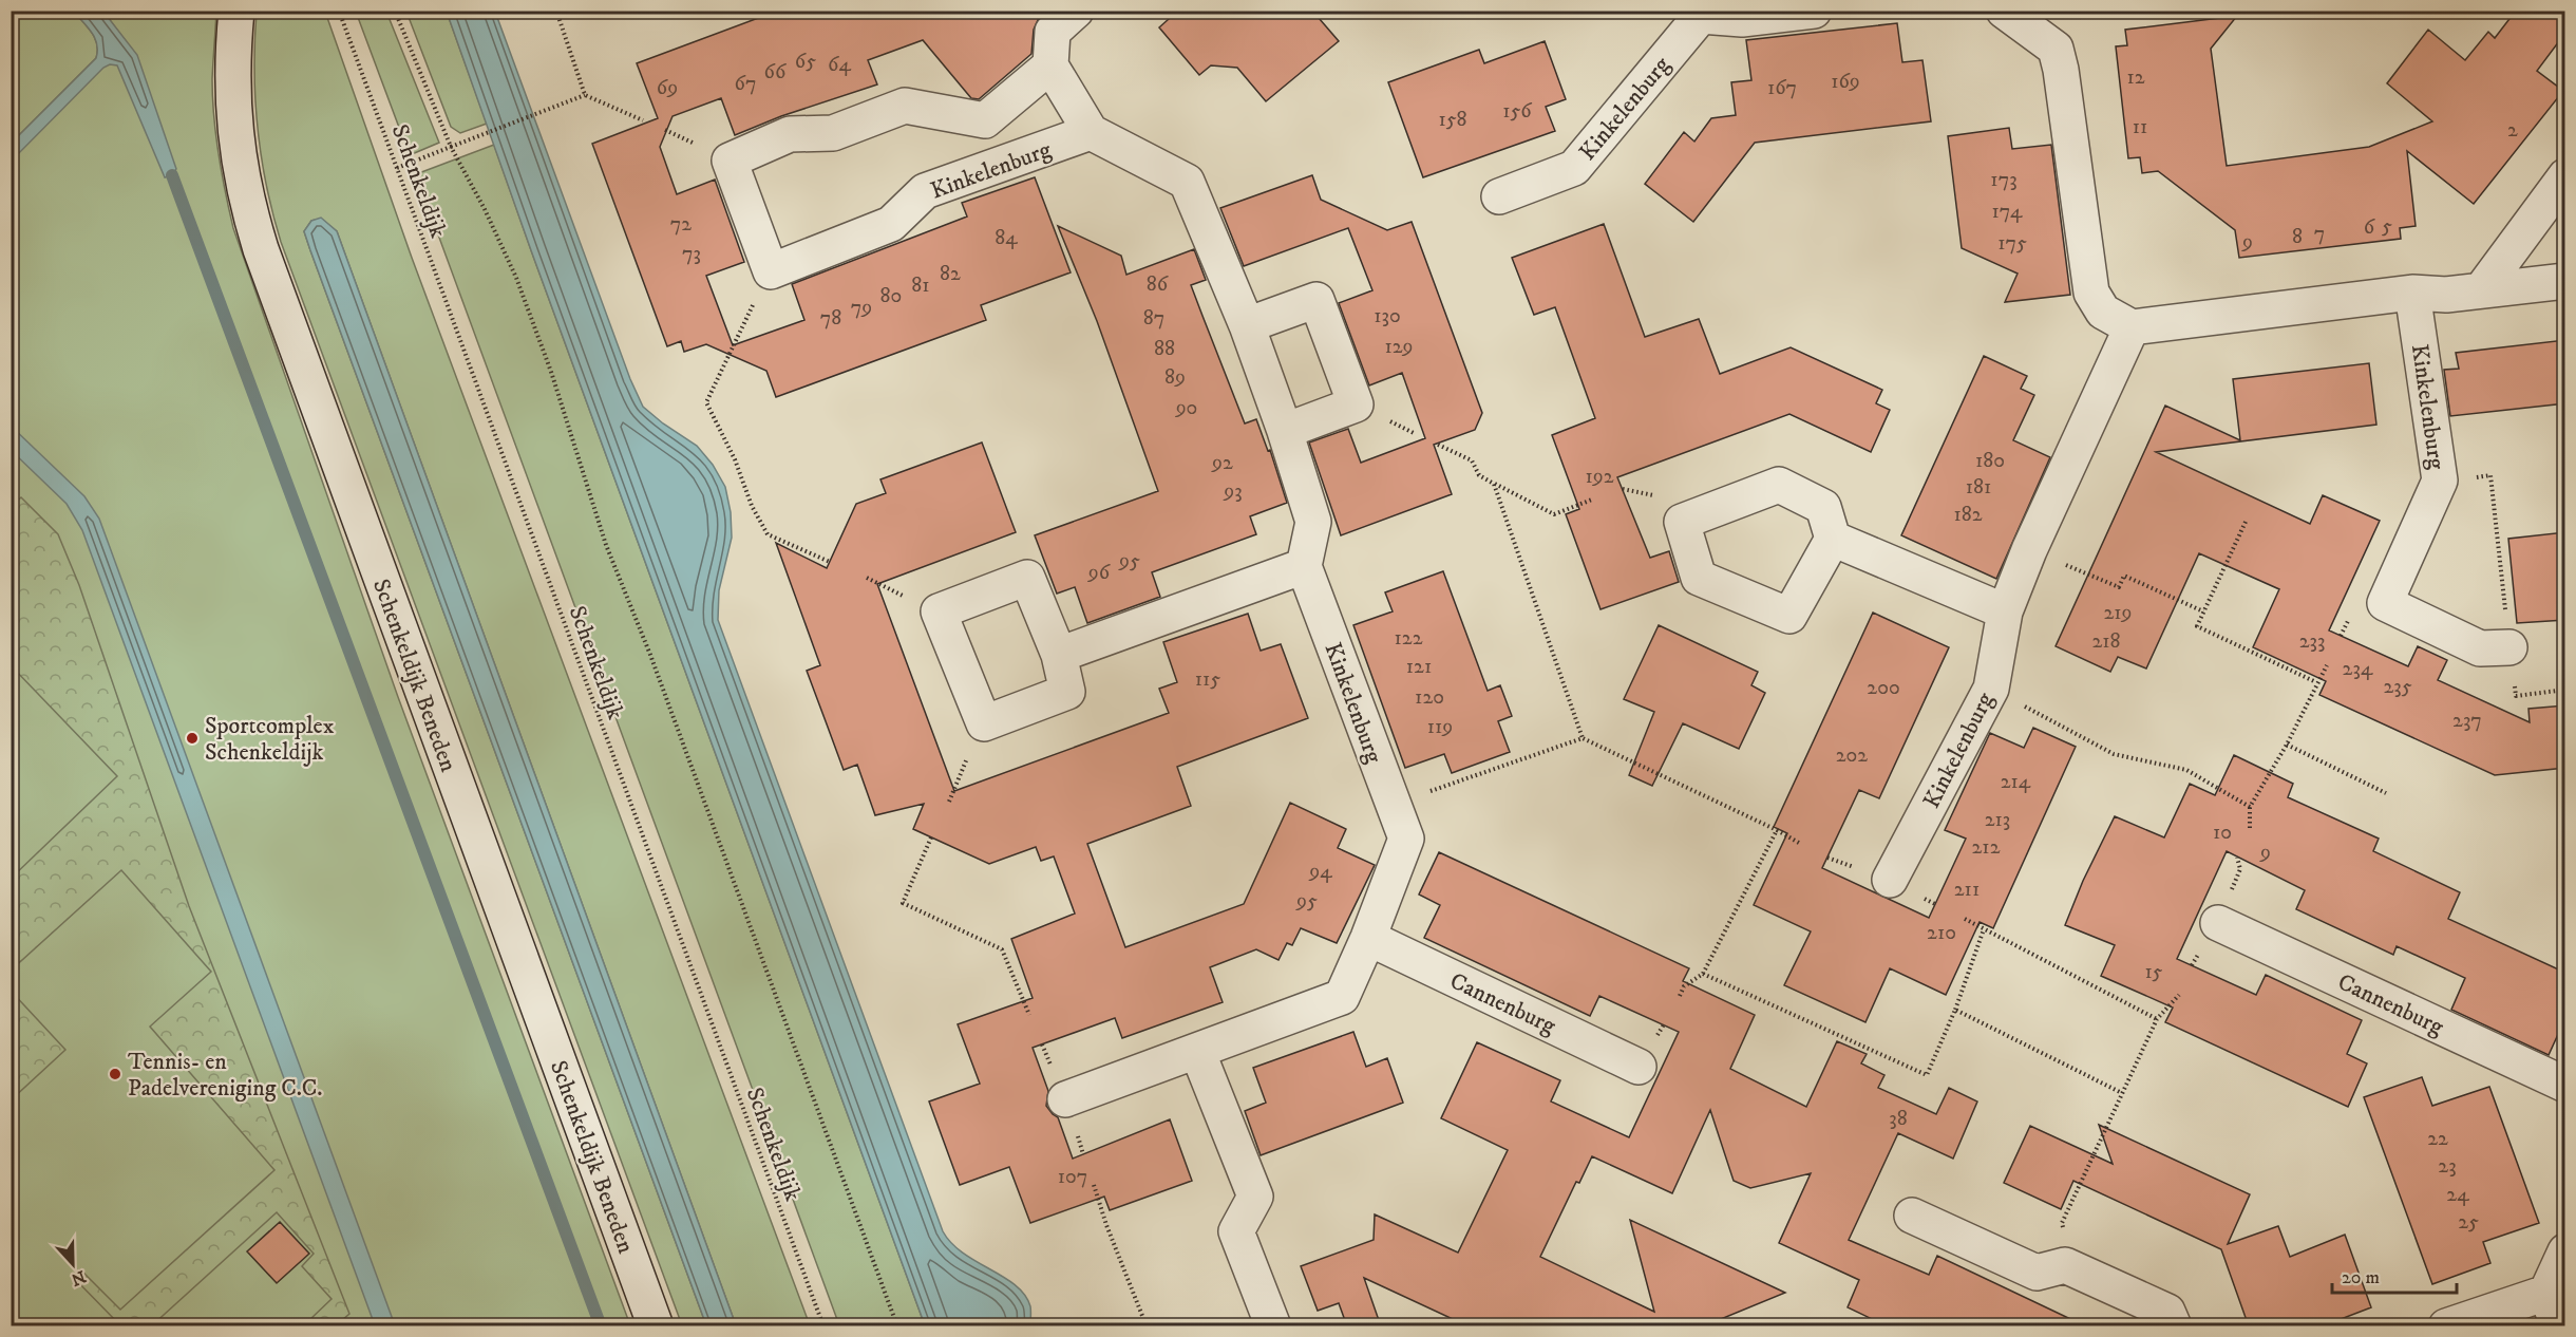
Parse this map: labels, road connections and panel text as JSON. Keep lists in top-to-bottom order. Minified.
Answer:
{"streets":{"street":["Kinkelenburg","Schenkeldijk Beneden","Cannenburg"],"path":["Schenkeldijk"]},"crossings":[["Kinkelenburg","Cannenburg"]],"places":["Sportcomplex Schenkeldijk","Tennis- en Padelvereniging C.C."],"house_numbers":["65","64","66","12","169","67","69","167","156","158","11","2","173","174","72","5","6","7","8","84","9","175","73","82","86","81","80","79","130","78","87","129","88","89","90","180","92","192","181","93","182","95","96","219","122","218","233","121","234","115","235","200","120","237","119","202","214","213","10","212","9","94","211","95","210","15","38","22","23","107","24","25"],"scale_bar":"20 m","north":"bottom"}
